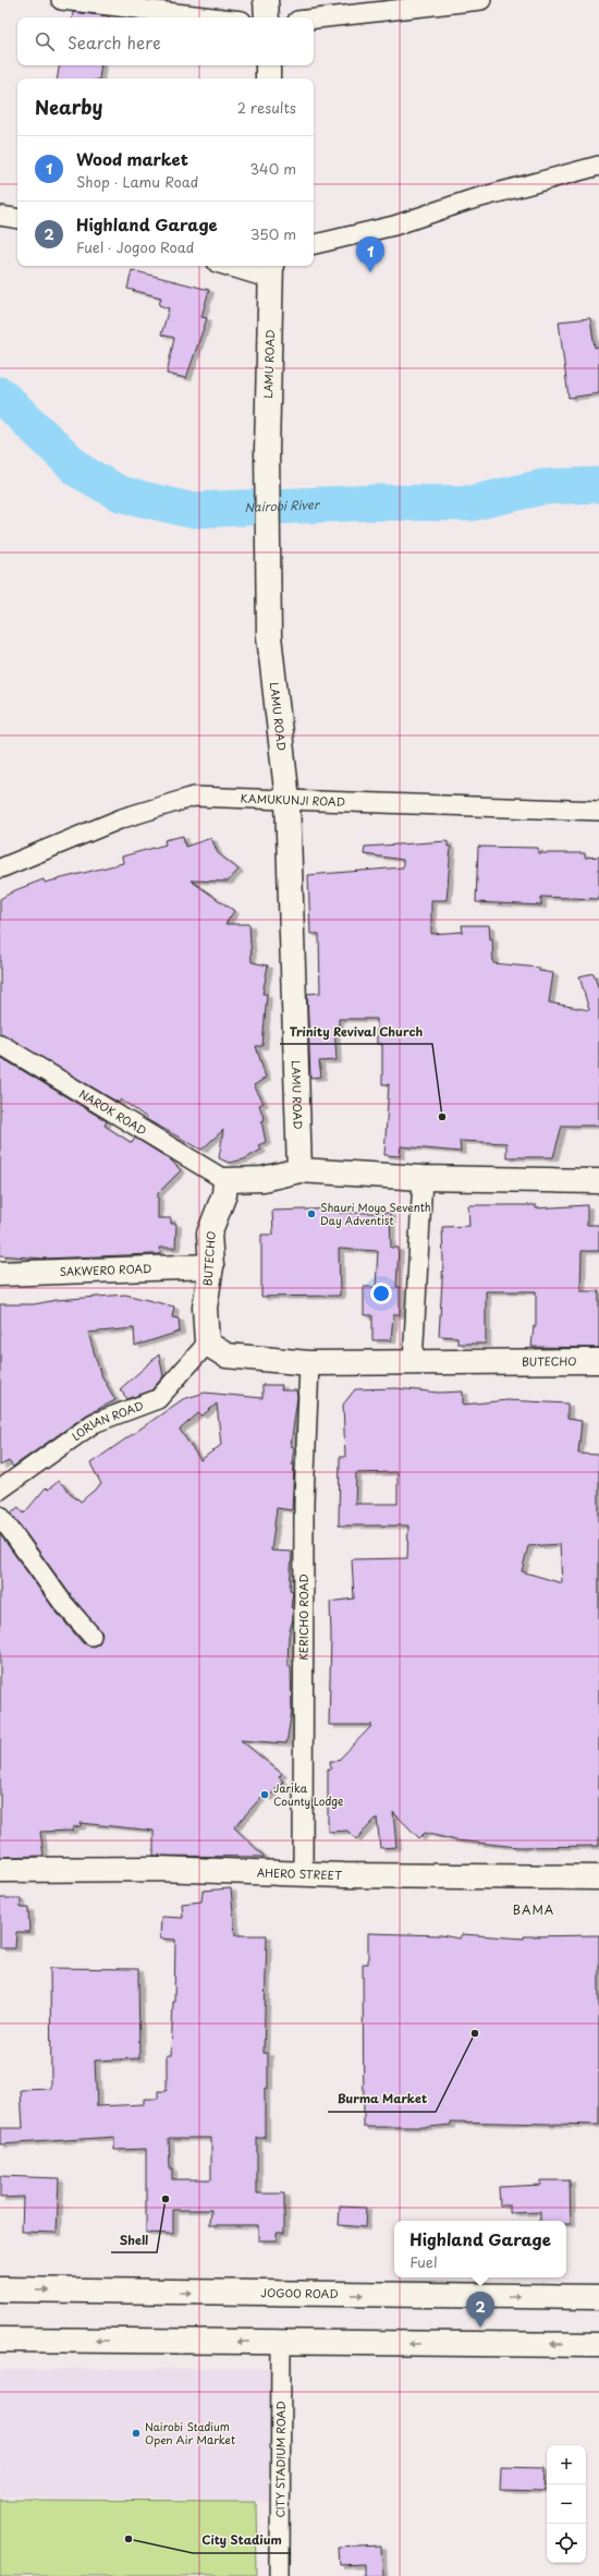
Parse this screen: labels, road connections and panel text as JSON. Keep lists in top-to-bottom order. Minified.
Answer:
{"streets":{"street":["LAMU ROAD","KAMUKUNJI ROAD","NAROK ROAD","BUTECHO","SAKWERO ROAD","LORIAN ROAD","KERICHO ROAD","AHERO STREET","JOGOO ROAD","CITY STADIUM ROAD"]},"crossings":[["LAMU ROAD","KAMUKUNJI ROAD"],["NAROK ROAD","BUTECHO"],["BUTECHO","SAKWERO ROAD"],["BUTECHO","LORIAN ROAD"],["BUTECHO","KERICHO ROAD"],["KERICHO ROAD","AHERO STREET"]],"districts":["BAMA"],"water":["Nairobi River"],"places":["Trinity Revival Church","Shauri Moyo Seventh Day Adventist","Jarika County Lodge","Burma Market","Shell","Nairobi Stadium Open Air Market","City Stadium"],"page":{"search":"Search here","heading":["Nearby","2 results"],"list":[{"mark":"1","name":"Wood market","note":"Shop · Lamu Road","value":"340 m"},{"mark":"2","name":"Highland Garage","note":"Fuel · Jogoo Road","value":"350 m"}],"pins":["1","2"],"popup":["Highland Garage","Fuel"],"map_buttons":["+","−"]}}
